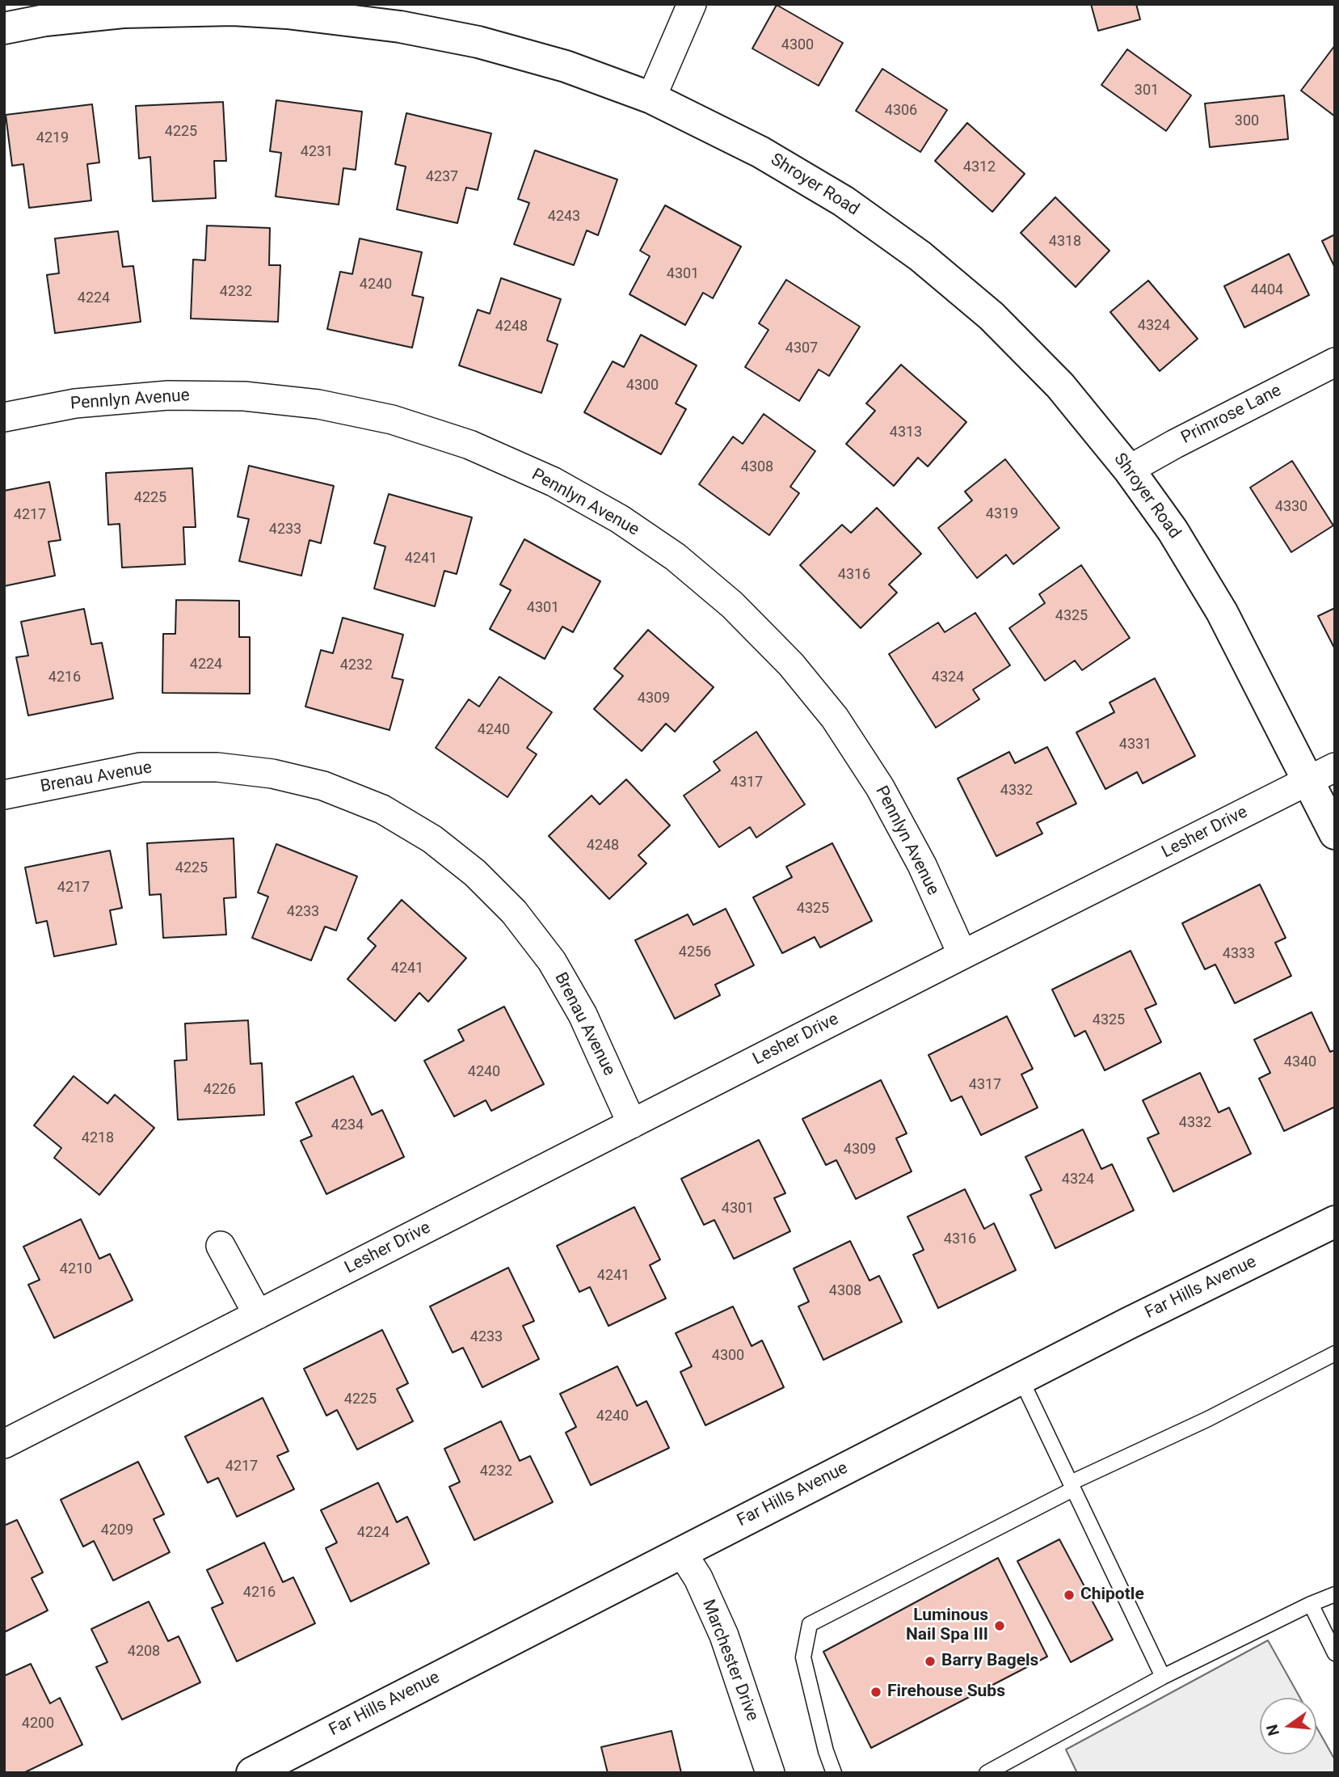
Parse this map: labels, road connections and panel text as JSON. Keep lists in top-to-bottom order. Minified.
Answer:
{"streets":{"street":["Shroyer Road","Pennlyn Avenue","Primrose Lane","Brenau Avenue","Lesher Drive","Far Hills Avenue","Marchester Drive"]},"crossings":[["Shroyer Road","Primrose Lane"],["Shroyer Road","Lesher Drive"],["Pennlyn Avenue","Lesher Drive"],["Brenau Avenue","Lesher Drive"],["Far Hills Avenue","Marchester Drive"]],"places":["Chipotle","Luminous Nail Spa III","Barry Bagels","Firehouse Subs"],"house_numbers":["4300","301","4306","300","4225","4219","4231","4312","4237","4243","4318","4301","4240","4404","4232","4224","4324","4248","4307","4300","4313","4308","4225","4330","4319","4217","4233","4241","4316","4301","4325","4224","4232","4216","4324","4309","4240","4331","4317","4332","4248","4225","4217","4325","4233","4256","4333","4241","4325","4340","4240","4317","4226","4332","4234","4218","4309","4324","4301","4316","4210","4241","4308","4233","4300","4225","4240","4217","4232","4209","4224","4216","4208","4200"],"north":"left"}
